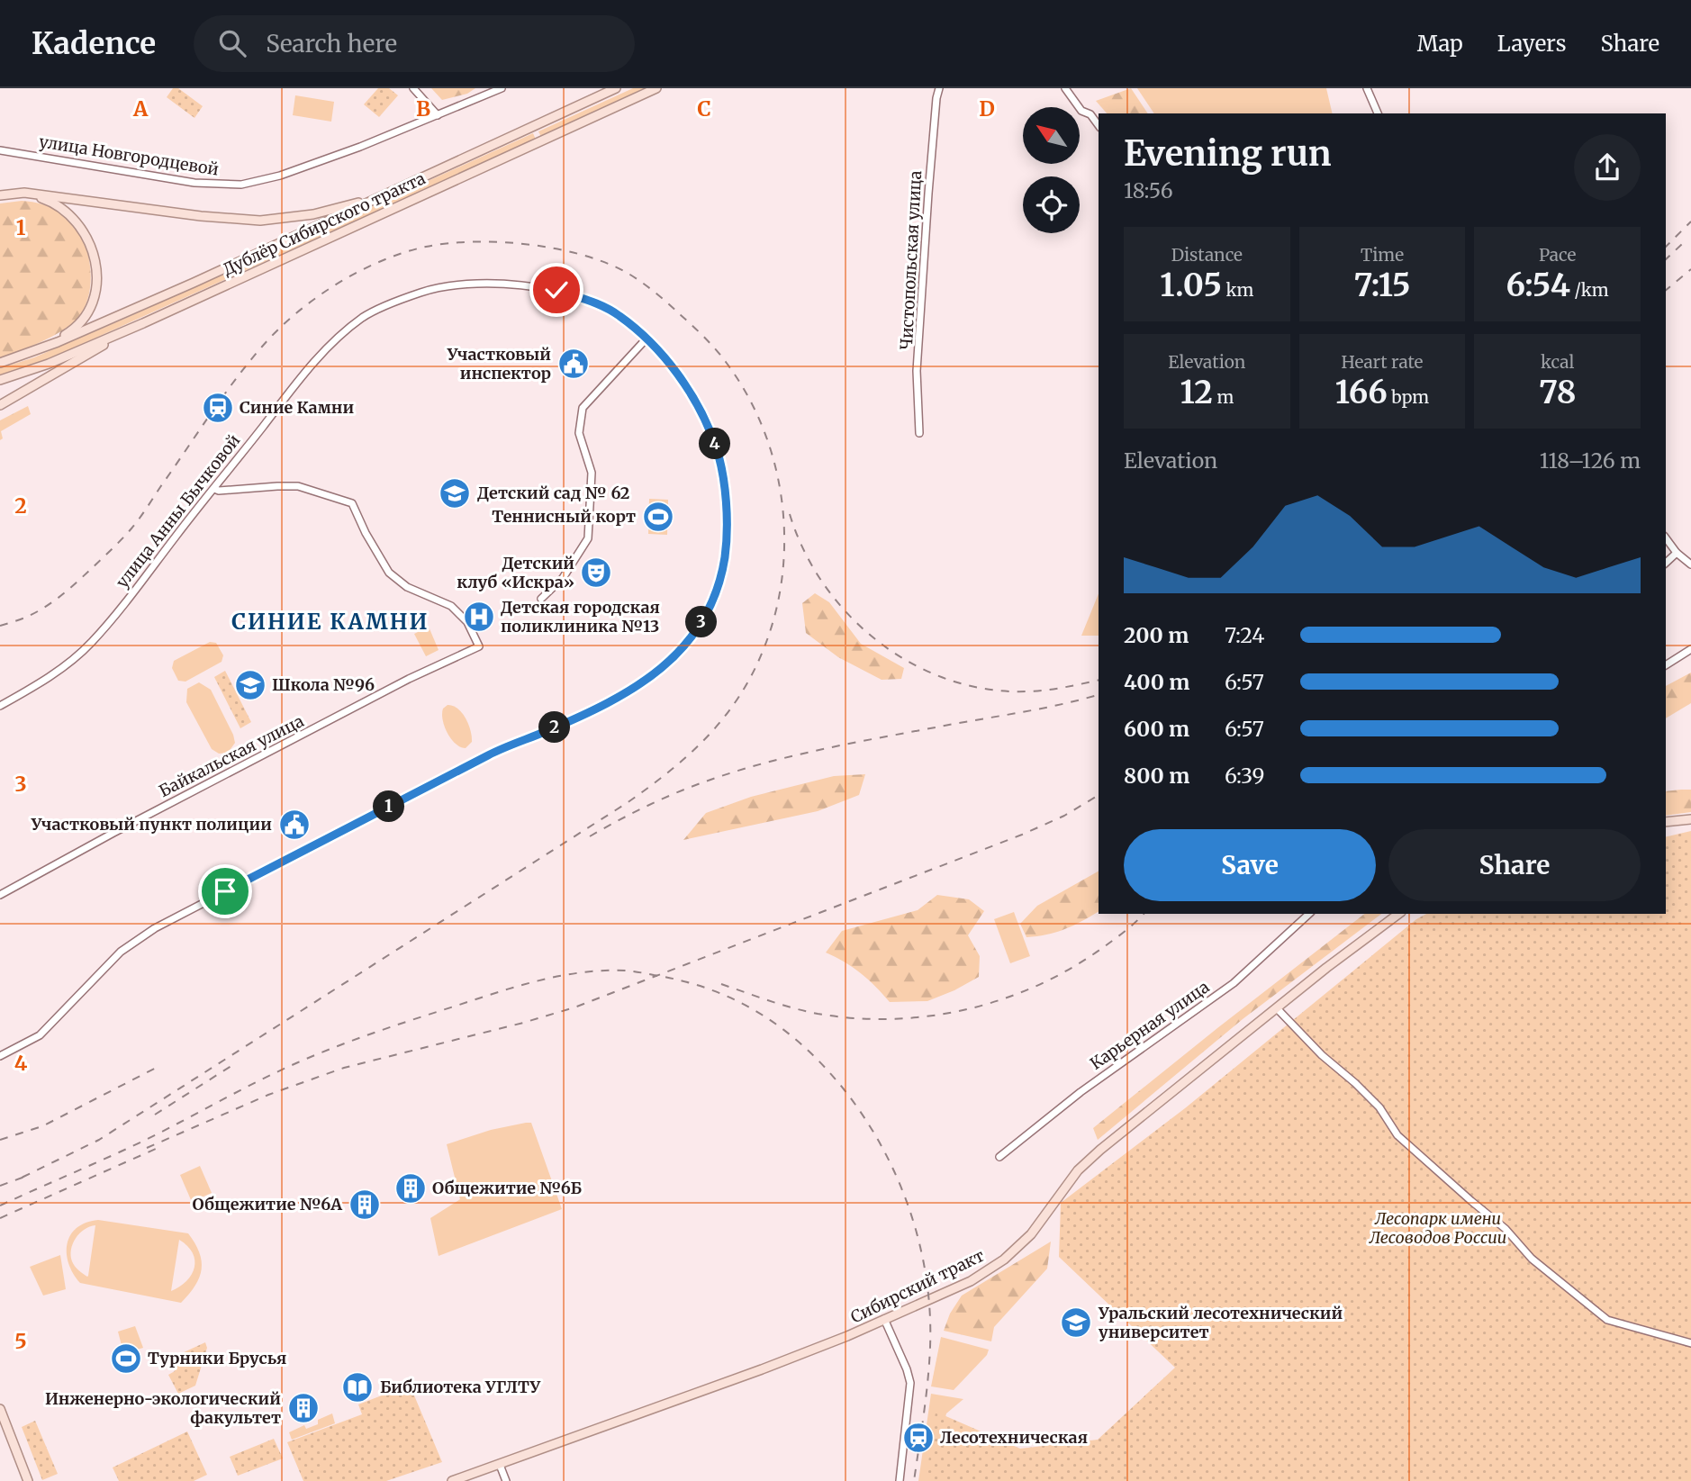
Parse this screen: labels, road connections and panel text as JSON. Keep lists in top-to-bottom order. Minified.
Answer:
{"streets":{"main road":["Дублёр Сибирского тракта","Сибирский тракт"],"street":["улица Новгородцевой","Чистопольская улица","улица Анны Бычковой","Байкальская улица","Карьерная улица"]},"crossings":[["улица Анны Бычковой","Байкальская улица"]],"districts":["СИНИЕ КАМНИ"],"parks":["Лесопарк имени Лесоводов России"],"places":{"public building":["Участковый инспектор","Участковый пункт полиции"],"station":["Синие Камни","Лесотехническая"],"school or university":["Детский сад № 62","Школа №96","Уральский лесотехнический университет"],"sports":["Теннисный корт","Турники Брусья"],"theatre":["Детский клуб «Искра»"],"hospital":["Детская городская поликлиника №13"],"building":["Общежитие №6Б","Общежитие №6А","Инженерно-экологический факультет"],"library":["Библиотека УГЛТУ"]},"north":"top left","page":{"header":"Kadence","search":"Search here","nav":["Map","Layers","Share"],"heading":["Evening run","18:56"],"stats":[["Distance","1.05 km"],["Time","7:15"],["Pace","6:54 /km"],["Elevation","12 m"],["Heart rate","166 bpm"],["kcal","78"]],"pins":["4","3","2","1"],"chart":["Elevation","118–126 m"],"list":[{"name":"200 m","note":"7:24"},{"name":"400 m","note":"6:57"},{"name":"600 m","note":"6:57"},{"name":"800 m","note":"6:39"}],"buttons":["Save","Share"]},"grid":{"columns":["A","B","C","D"],"rows":["1","2","3","4","5"]}}
